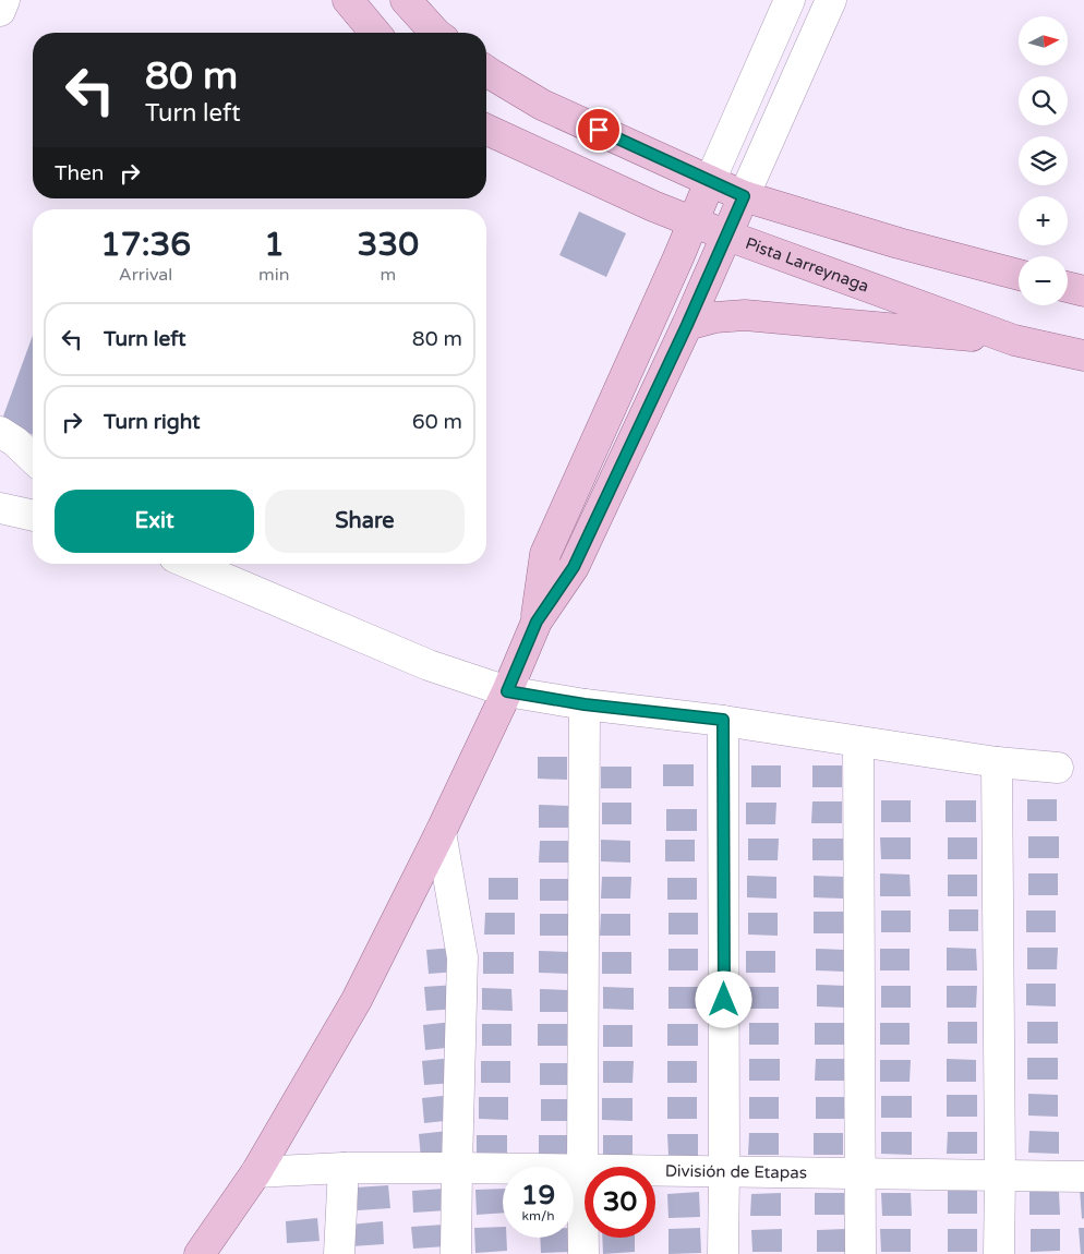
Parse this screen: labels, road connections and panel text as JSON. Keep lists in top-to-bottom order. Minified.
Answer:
{"streets":{"main road":["Pista Larreynaga"],"street":["División de Etapas"]},"north":"right","page":{"map_buttons":["+","−"],"turn":["80 m","Turn left"],"then":"Then","eta":["17:36","Arrival","1","min","330","m"],"list":[{"name":"Turn left","value":"80 m"},{"name":"Turn right","value":"60 m"}],"buttons":["Exit","Share"],"speed":"19 km/h","limit":"30"}}
